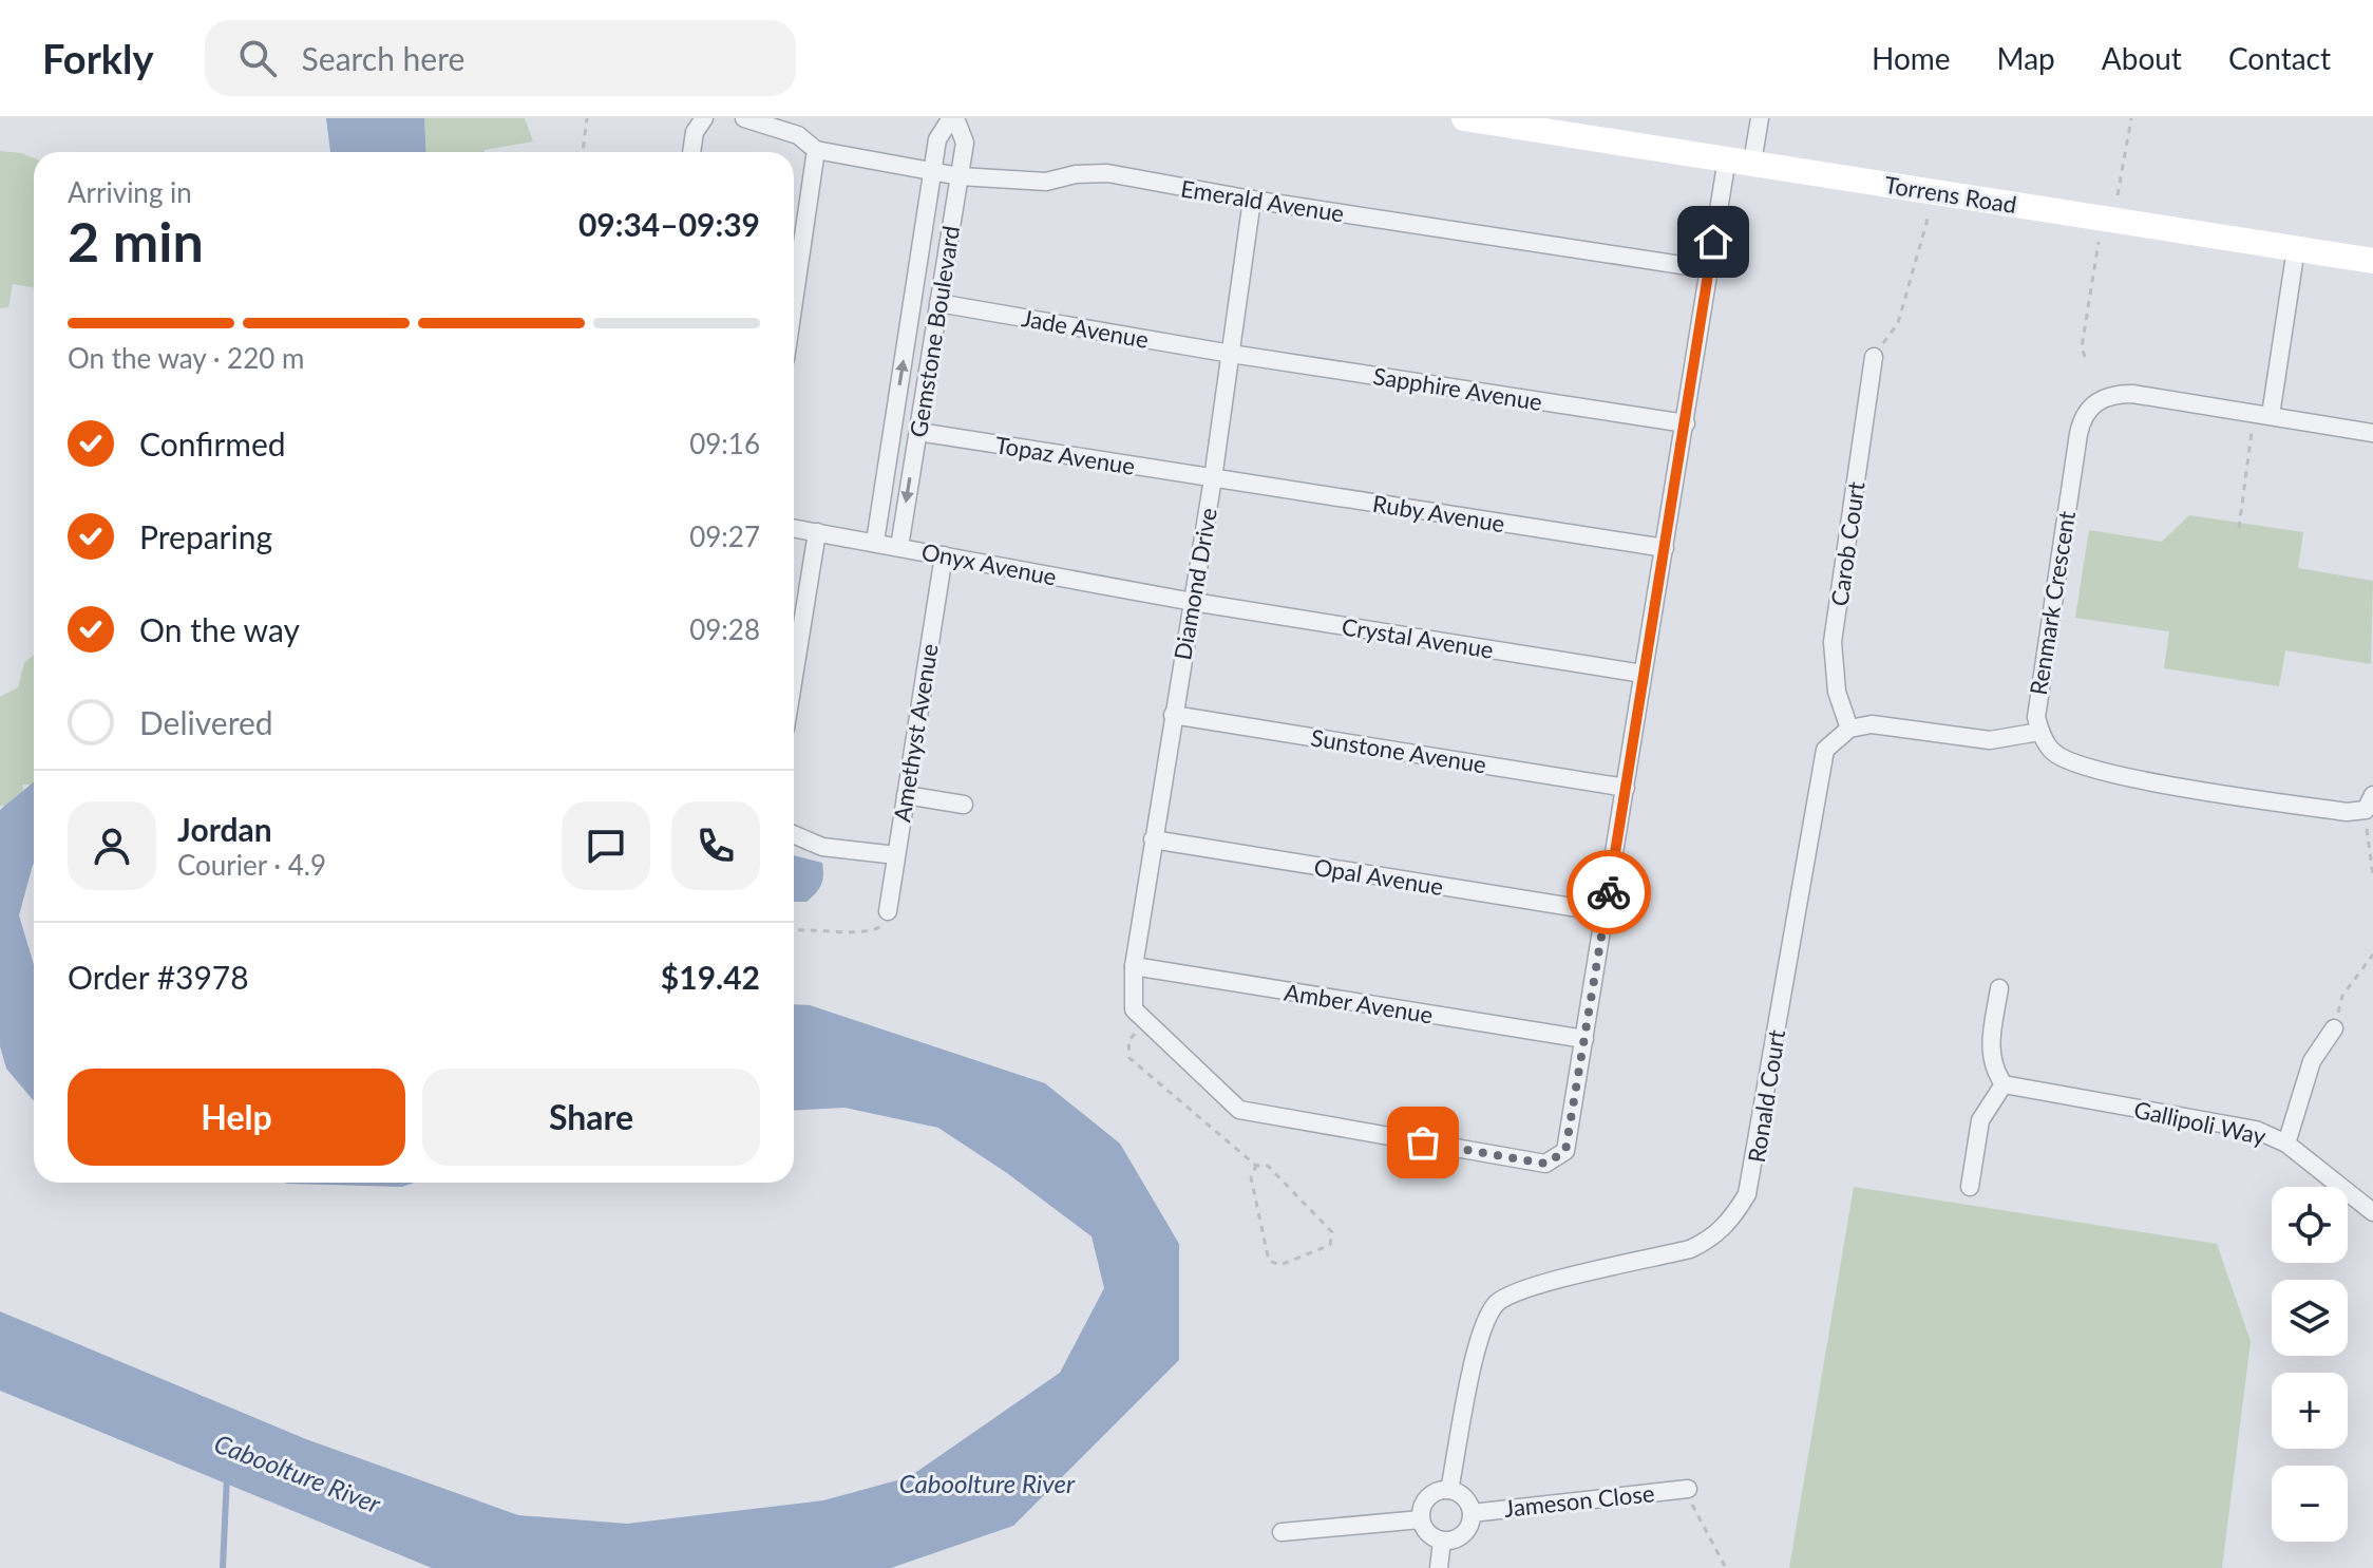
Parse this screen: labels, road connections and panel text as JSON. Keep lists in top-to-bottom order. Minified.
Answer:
{"streets":{"main road":["Torrens Road"],"street":["Emerald Avenue","Jade Avenue","Gemstone Boulevard","Sapphire Avenue","Topaz Avenue","Ruby Avenue","Carob Court","Onyx Avenue","Diamond Drive","Renmark Crescent","Crystal Avenue","Amethyst Avenue","Sunstone Avenue","Opal Avenue","Amber Avenue","Ronald Court","Gallipoli Way","Jameson Close"]},"crossings":[["Emerald Avenue","Gemstone Boulevard"],["Emerald Avenue","Diamond Drive"],["Jade Avenue","Gemstone Boulevard"],["Jade Avenue","Sapphire Avenue"],["Jade Avenue","Diamond Drive"],["Gemstone Boulevard","Topaz Avenue"],["Gemstone Boulevard","Onyx Avenue"],["Sapphire Avenue","Diamond Drive"],["Topaz Avenue","Ruby Avenue"],["Topaz Avenue","Diamond Drive"],["Ruby Avenue","Diamond Drive"],["Carob Court","Ronald Court"],["Onyx Avenue","Diamond Drive"],["Onyx Avenue","Crystal Avenue"],["Onyx Avenue","Amethyst Avenue"],["Diamond Drive","Crystal Avenue"],["Diamond Drive","Sunstone Avenue"],["Diamond Drive","Opal Avenue"],["Diamond Drive","Amber Avenue"],["Ronald Court","Jameson Close"]],"water":["Caboolture River"],"page":{"header":"Forkly","search":"Search here","nav":["Home","Map","About","Contact"],"heading":["2 min","Arriving in","09:34–09:39"],"panel":["Jordan","Courier · 4.9","Order #3978","$19.42"],"bar":"On the way · 220 m","list":[["Confirmed","09:16"],["Preparing","09:27"],["On the way","09:28"],"Delivered"],"buttons":["Help","Share"],"map_buttons":["+","−"]}}
